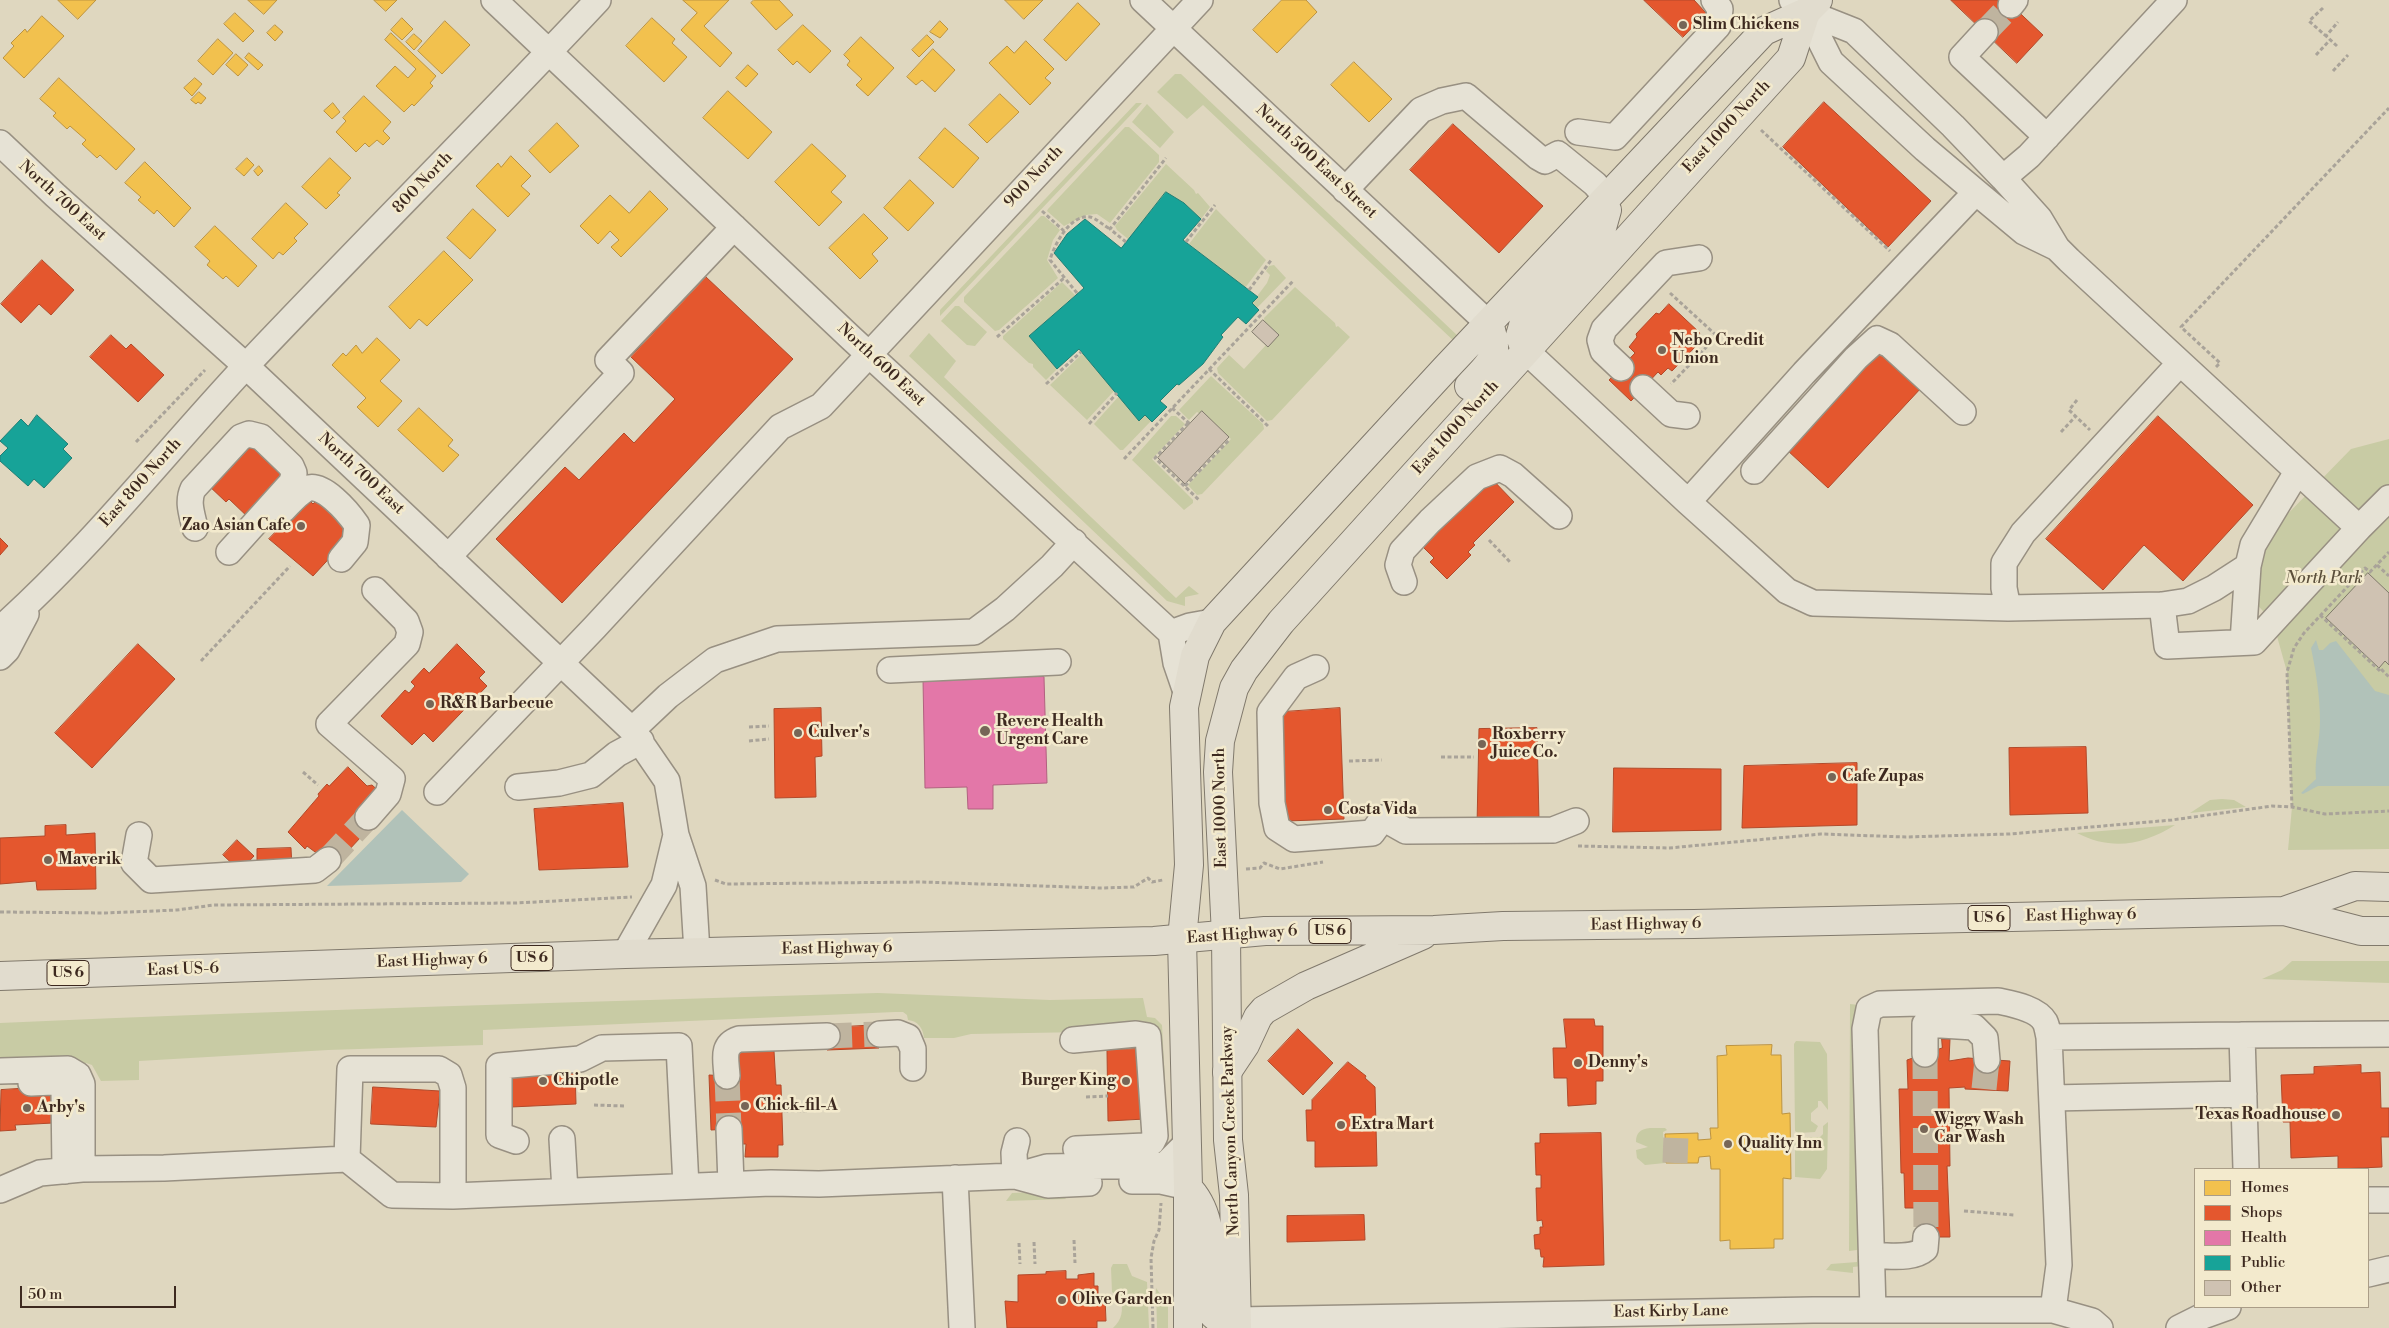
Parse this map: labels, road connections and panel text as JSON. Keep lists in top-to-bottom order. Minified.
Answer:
{"streets":{"main road":["East 1000 North","East Highway 6","US 6","East US-6","North Canyon Creek Parkway"],"street":["North 500 East Street","900 North","800 North","North 700 East","North 600 East","East 800 North","East Kirby Lane"]},"crossings":[["East 1000 North","North 500 East Street"],["East 1000 North","East Highway 6"],["East 1000 North","North Canyon Creek Parkway"],["North 500 East Street","900 North"],["900 North","North 700 East"],["900 North","North 600 East"],["800 North","North 700 East"],["800 North","North 600 East"],["800 North","East 800 North"],["North 700 East","East 800 North"],["North 700 East","East Highway 6"],["East Highway 6","East US-6"],["East Highway 6","North Canyon Creek Parkway"],["North Canyon Creek Parkway","East Kirby Lane"]],"parks":["North Park"],"places":["Slim Chickens","Nebo Credit Union","Zao Asian Cafe","R&R Barbecue","Revere Health Urgent Care","Culver's","Roxberry Juice Co.","Cafe Zupas","Costa Vida","Maverik","Denny's","Chipotle","Burger King","Chick-fil-A","Arby's","Texas Roadhouse","Extra Mart","Wiggy Wash Car Wash","Quality Inn","Olive Garden"],"legend":["Homes","Shops","Health","Public","Other"],"scale_bar":"50 m"}
